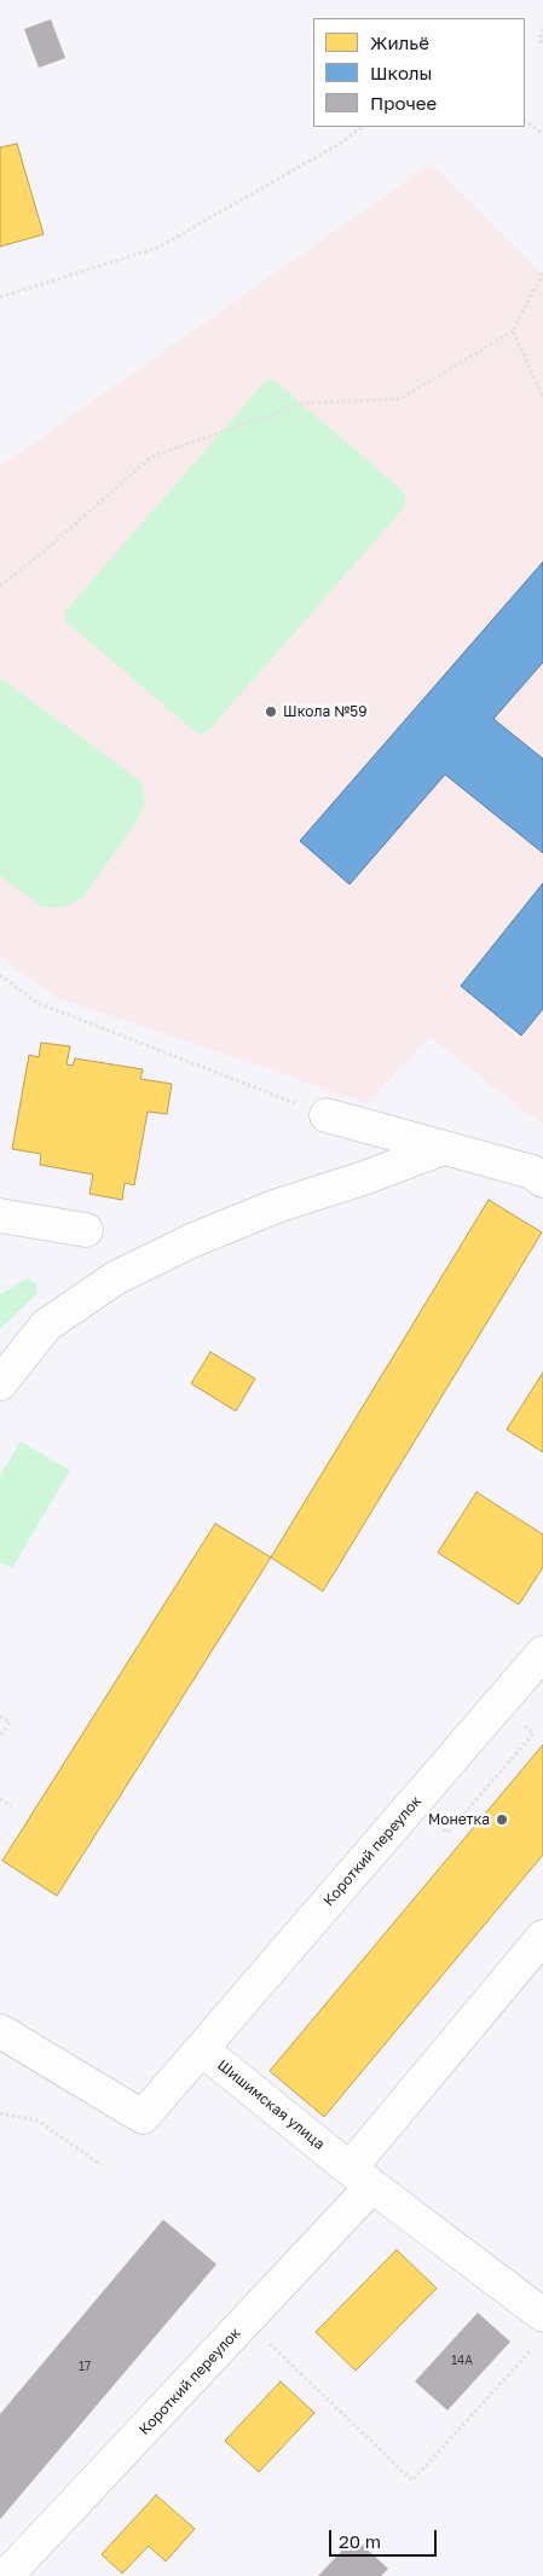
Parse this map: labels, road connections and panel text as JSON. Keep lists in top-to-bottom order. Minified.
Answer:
{"streets":{"street":["Короткий переулок","Шишимская улица"]},"crossings":[["Короткий переулок","Шишимская улица"]],"places":["Школа №59","Монетка"],"house_numbers":["14А","17"],"legend":["Жильё","Школы","Прочее"],"scale_bar":"20 m"}
